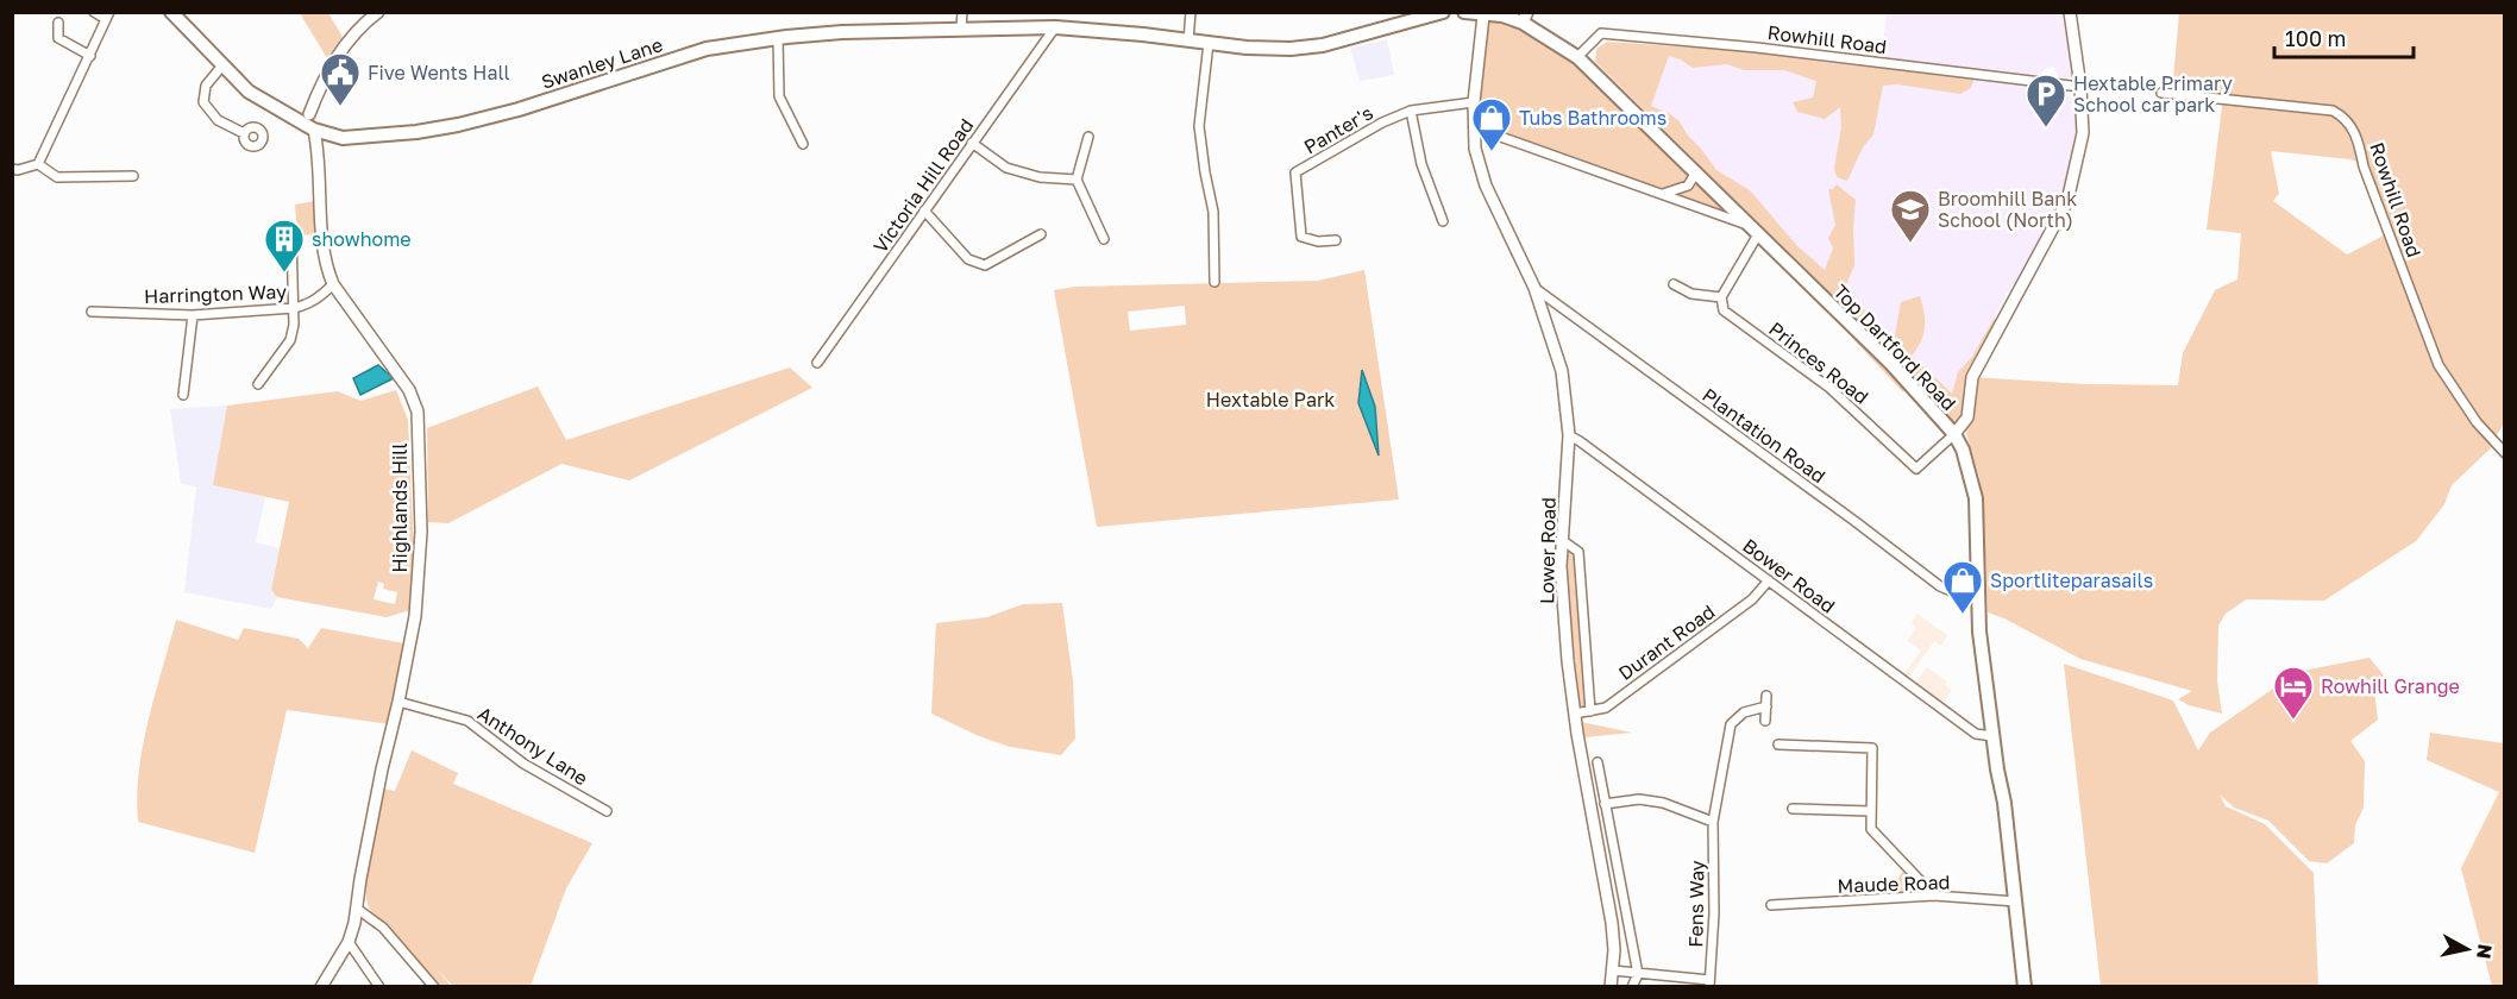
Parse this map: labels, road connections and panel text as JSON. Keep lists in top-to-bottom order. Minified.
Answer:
{"streets":{"main road":["Swanley Lane","Top Dartford Road"],"street":["Rowhill Road","Panter's","Victoria Hill Road","Harrington Way","Princes Road","Plantation Road","Highlands Hill","Lower Road","Bower Road","Durant Road","Anthony Lane","Maude Road","Fens Way"]},"crossings":[["Rowhill Road","Top Dartford Road"],["Swanley Lane","Victoria Hill Road"],["Swanley Lane","Highlands Hill"],["Panter's","Lower Road"],["Harrington Way","Highlands Hill"],["Top Dartford Road","Princes Road"],["Top Dartford Road","Plantation Road"],["Top Dartford Road","Lower Road"],["Top Dartford Road","Bower Road"],["Top Dartford Road","Maude Road"],["Plantation Road","Lower Road"],["Highlands Hill","Anthony Lane"],["Lower Road","Bower Road"],["Lower Road","Durant Road"],["Bower Road","Durant Road"]],"parks":["Hextable Park"],"places":{"public building":["Five Wents Hall"],"parking":["Hextable Primary School car park"],"shop":["Tubs Bathrooms","Sportliteparasails"],"school or university":["Broomhill Bank School (North)"],"building":["showhome"],"hotel":["Rowhill Grange"]},"scale_bar":"100 m","north":"right"}
